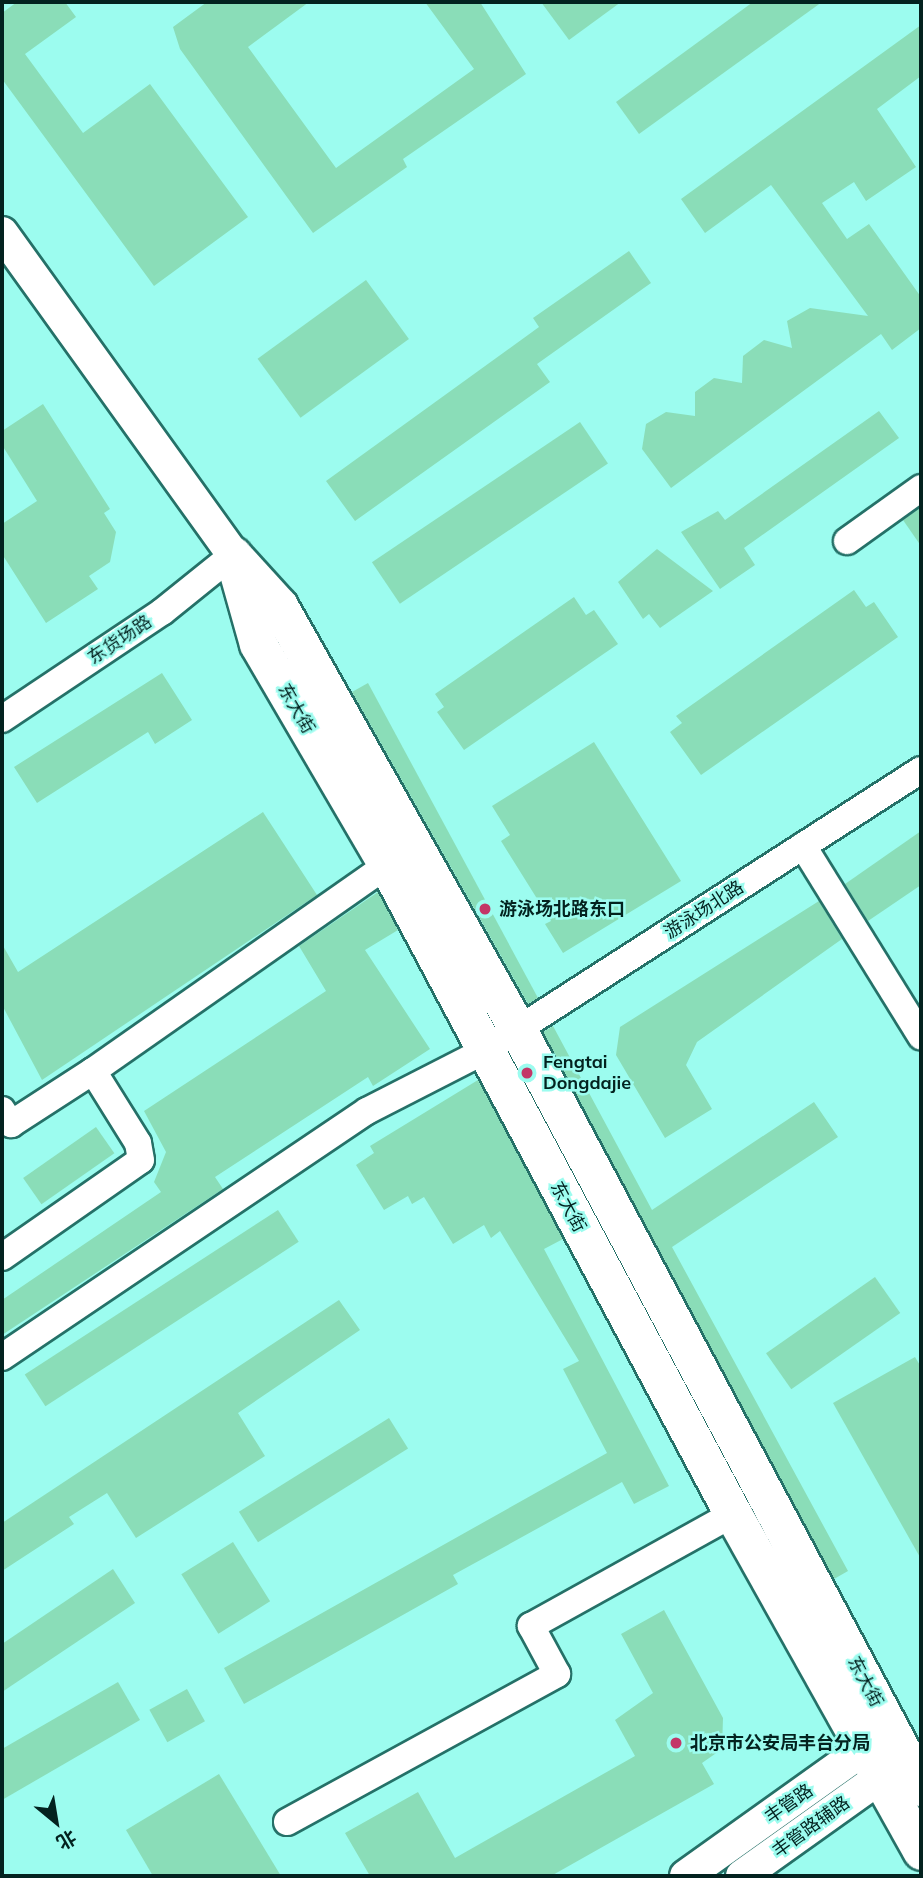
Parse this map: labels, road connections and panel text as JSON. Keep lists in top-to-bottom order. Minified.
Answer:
{"streets":{"main road":["东大街"],"street":["东货场路","游泳场北路","丰管路","丰管路辅路"]},"crossings":[["东货场路","东大街"],["东大街","游泳场北路"],["东大街","丰管路"],["东大街","丰管路辅路"],["丰管路","丰管路辅路"]],"places":["游泳场北路东口","Fengtai Dongdajie","北京市公安局丰台分局"],"north":"bottom right"}
